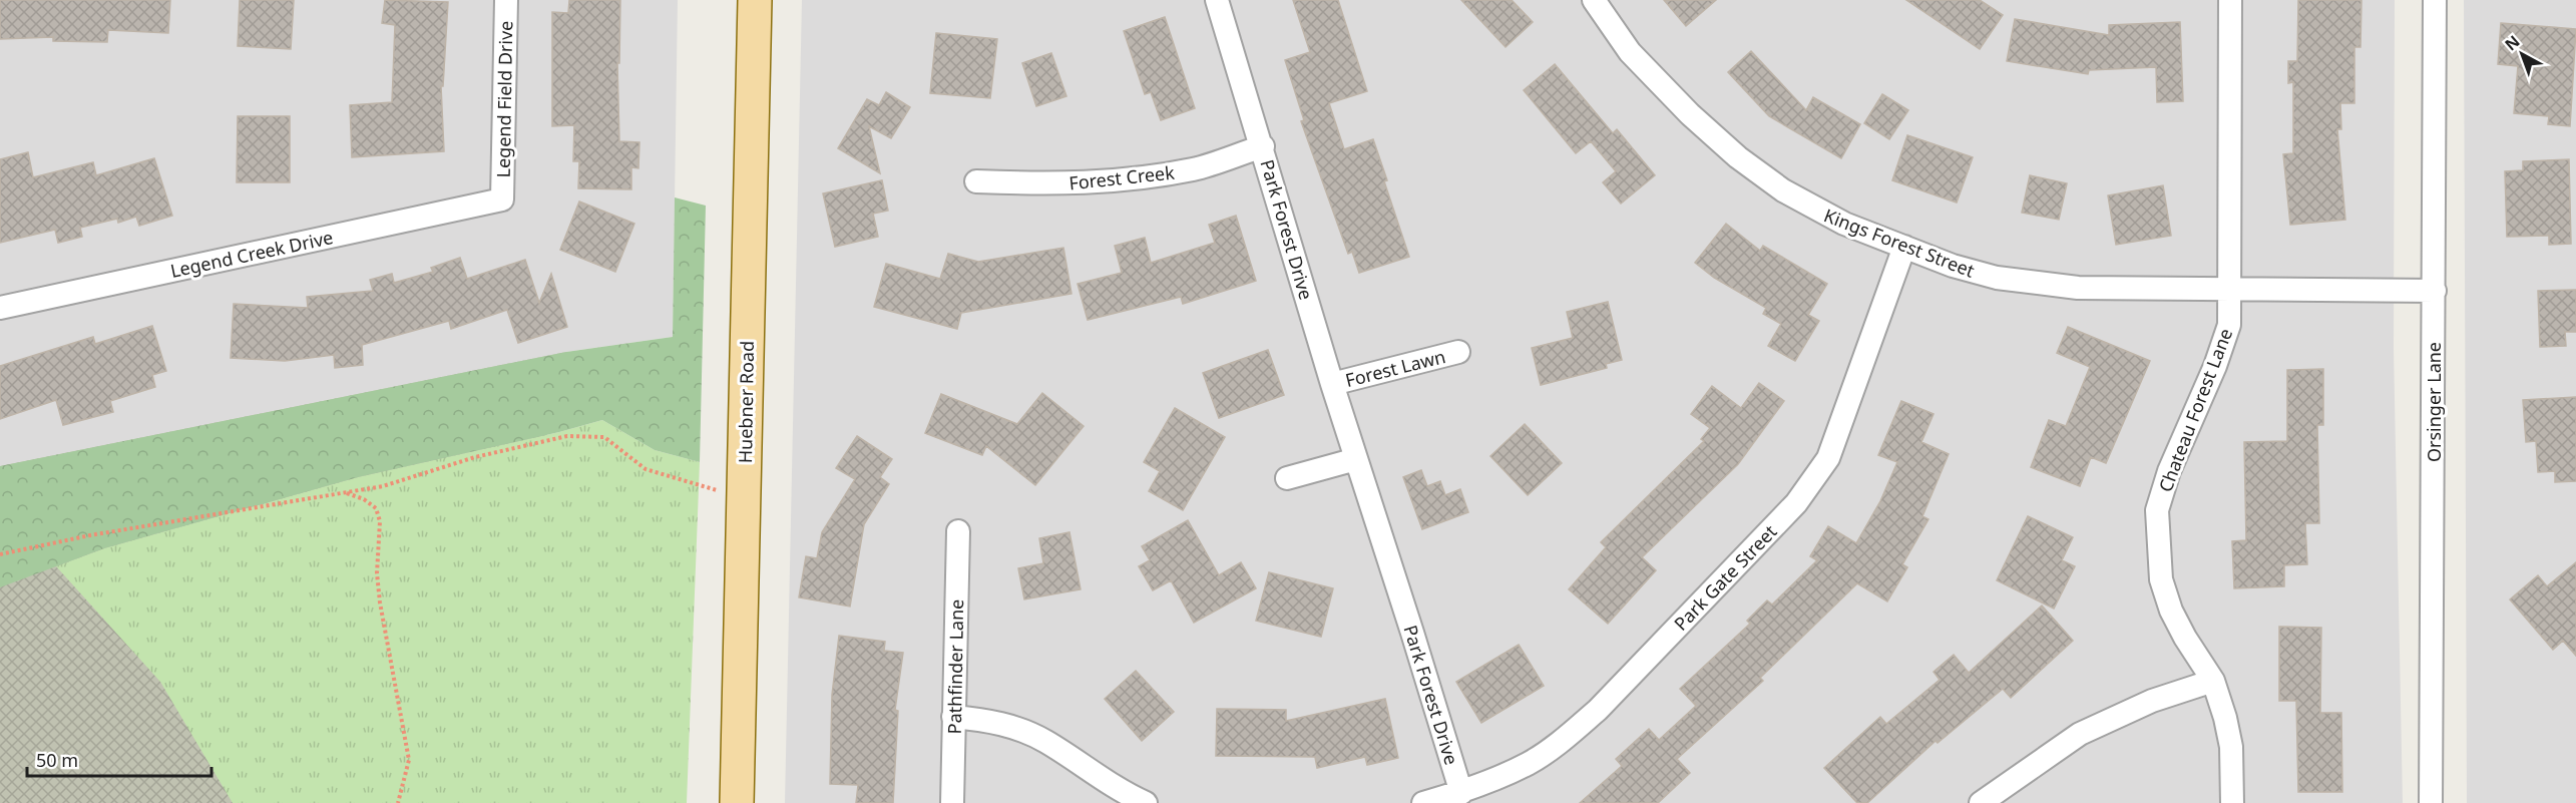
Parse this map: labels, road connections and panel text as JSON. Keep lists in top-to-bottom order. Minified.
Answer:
{"streets":{"main road":["Huebner Road"],"street":["Legend Field Drive","Forest Creek","Park Forest Drive","Kings Forest Street","Legend Creek Drive","Forest Lawn","Orsinger Lane","Chateau Forest Lane","Park Gate Street","Pathfinder Lane"]},"crossings":[["Legend Field Drive","Legend Creek Drive"],["Forest Creek","Park Forest Drive"],["Park Forest Drive","Forest Lawn"],["Park Forest Drive","Park Gate Street"],["Kings Forest Street","Orsinger Lane"],["Kings Forest Street","Chateau Forest Lane"],["Kings Forest Street","Park Gate Street"]],"scale_bar":"50 m","north":"top left"}
